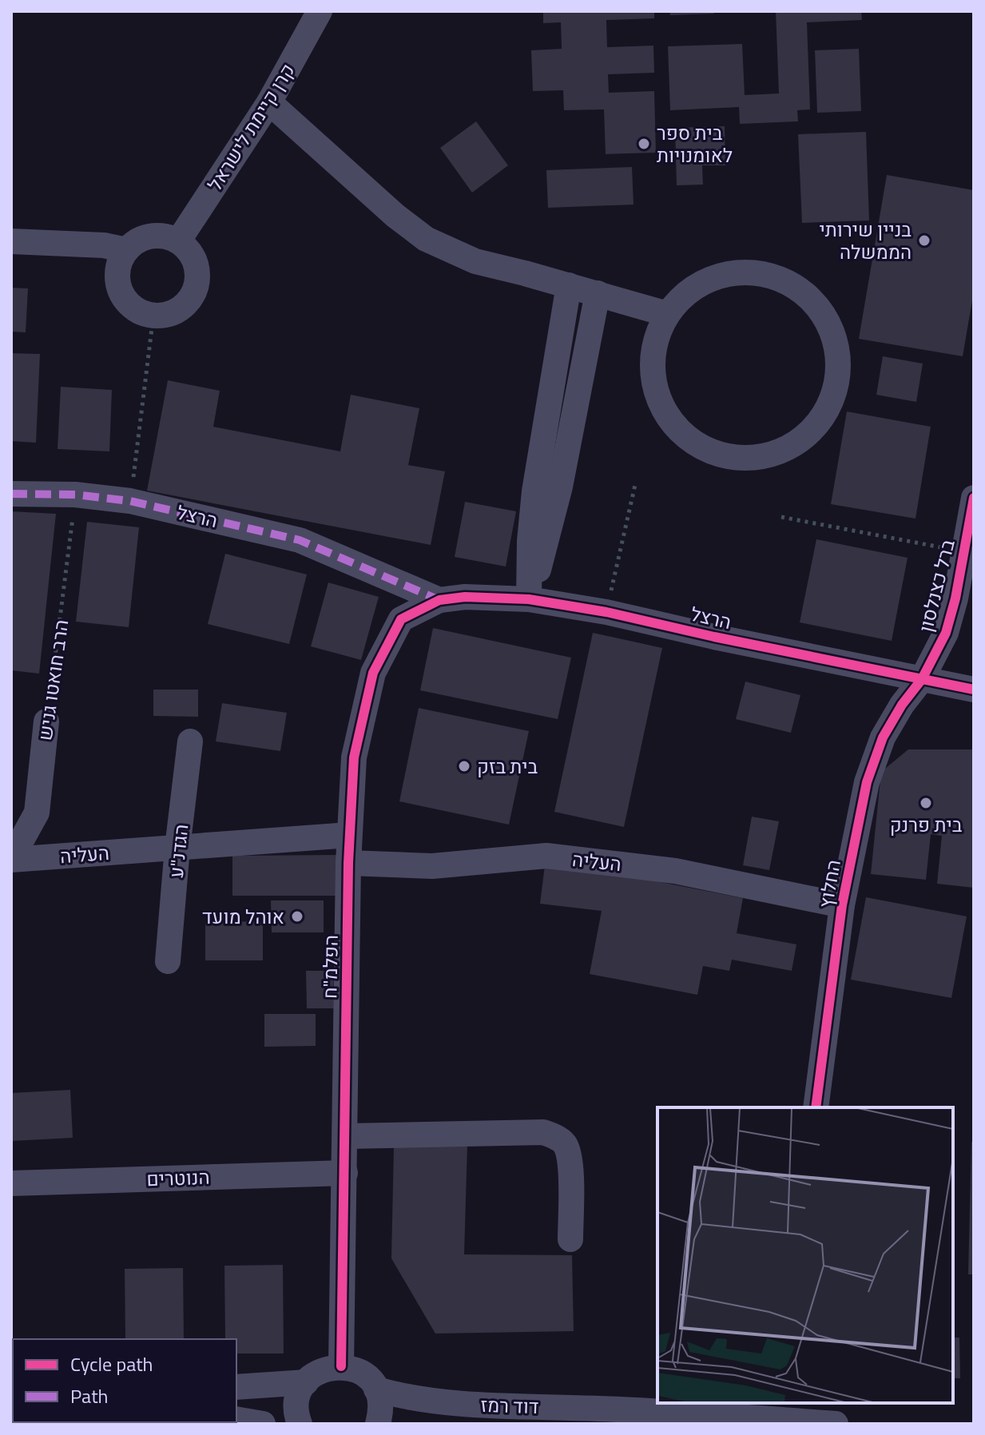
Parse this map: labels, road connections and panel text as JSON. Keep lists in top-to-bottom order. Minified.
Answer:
{"streets":{"street":["קרן קיימת לישראל","הרצל","ברל כצנלסון","הרב חואטו גניש","הגדנ\"ע","העליה","החלוץ","הפלמ\"ח","הנוטרים","דוד רמז"]},"crossings":[["הרצל","ברל כצנלסון"],["הרצל","הרב חואטו גניש"],["הרצל","החלוץ"],["הרצל","הפלמ\"ח"],["ברל כצנלסון","החלוץ"],["הרב חואטו גניש","העליה"],["הגדנ\"ע","העליה"],["העליה","החלוץ"],["העליה","הפלמ\"ח"],["הפלמ\"ח","הנוטרים"]],"places":["בית ספר לאומנויות","בניין שירותי הממשלה","בית בזק","בית פרנק","אוהל מועד"],"legend":["Cycle path","Path"]}
